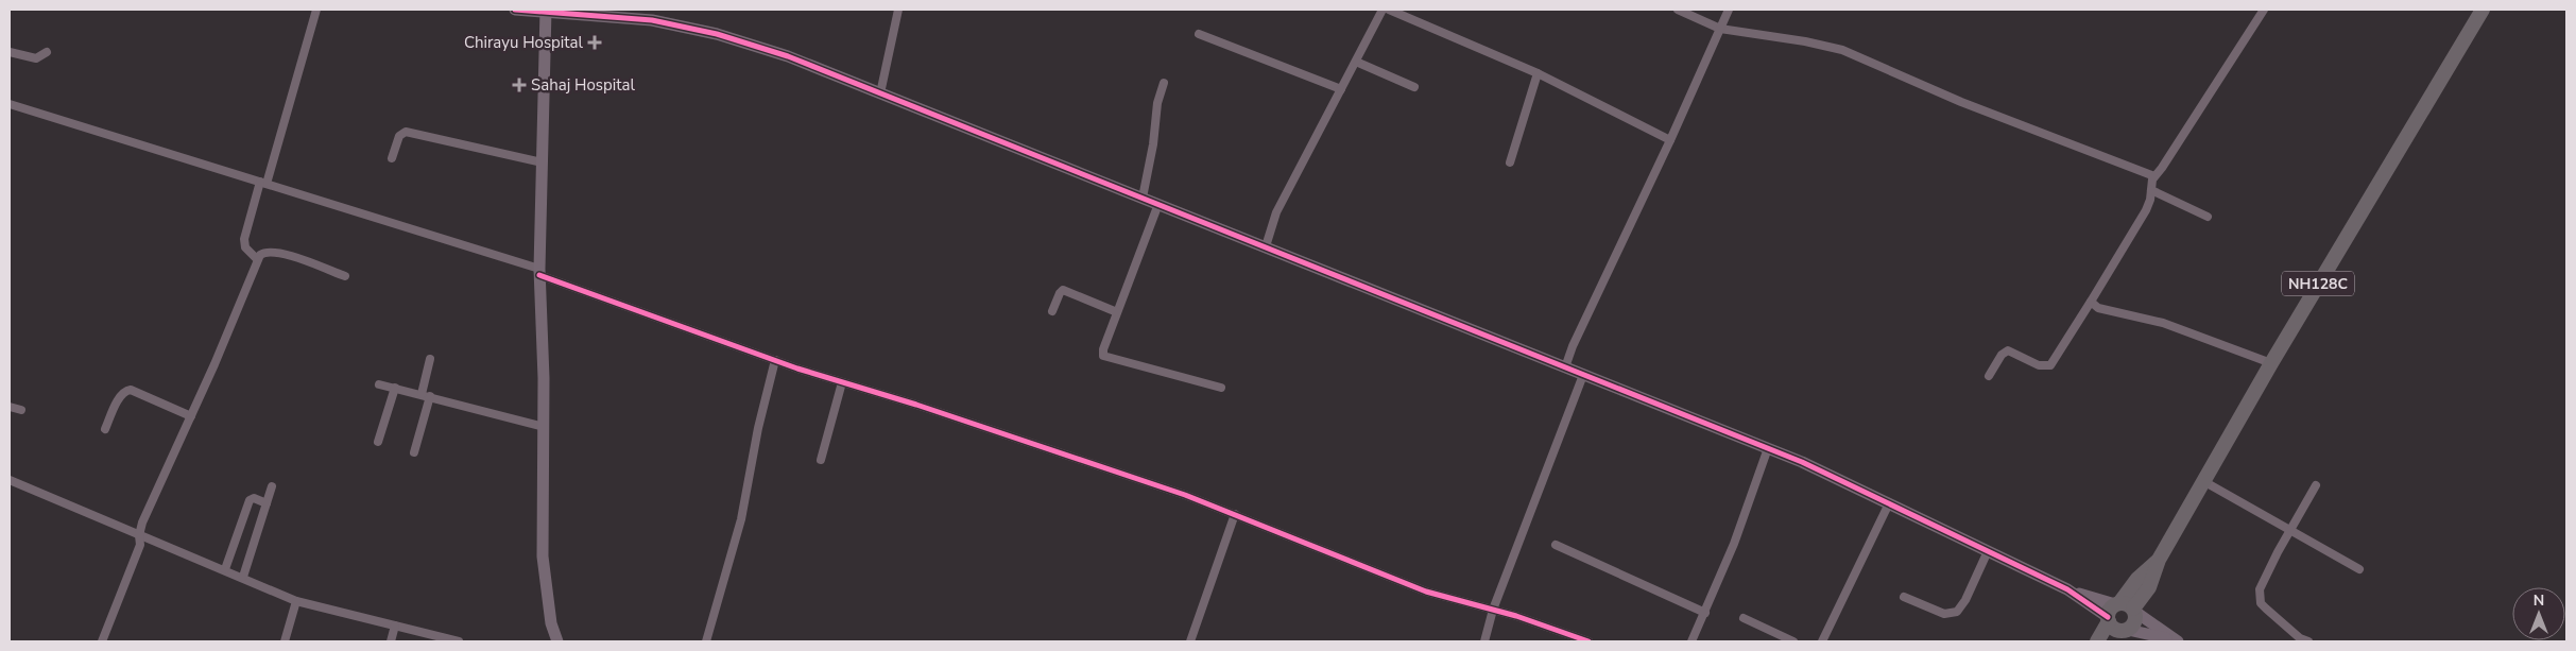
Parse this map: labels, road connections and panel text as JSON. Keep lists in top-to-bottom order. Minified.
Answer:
{"streets":{"highway":["NH128C"]},"places":{"health":["Chirayu Hospital","Sahaj Hospital"]},"north":"top"}
